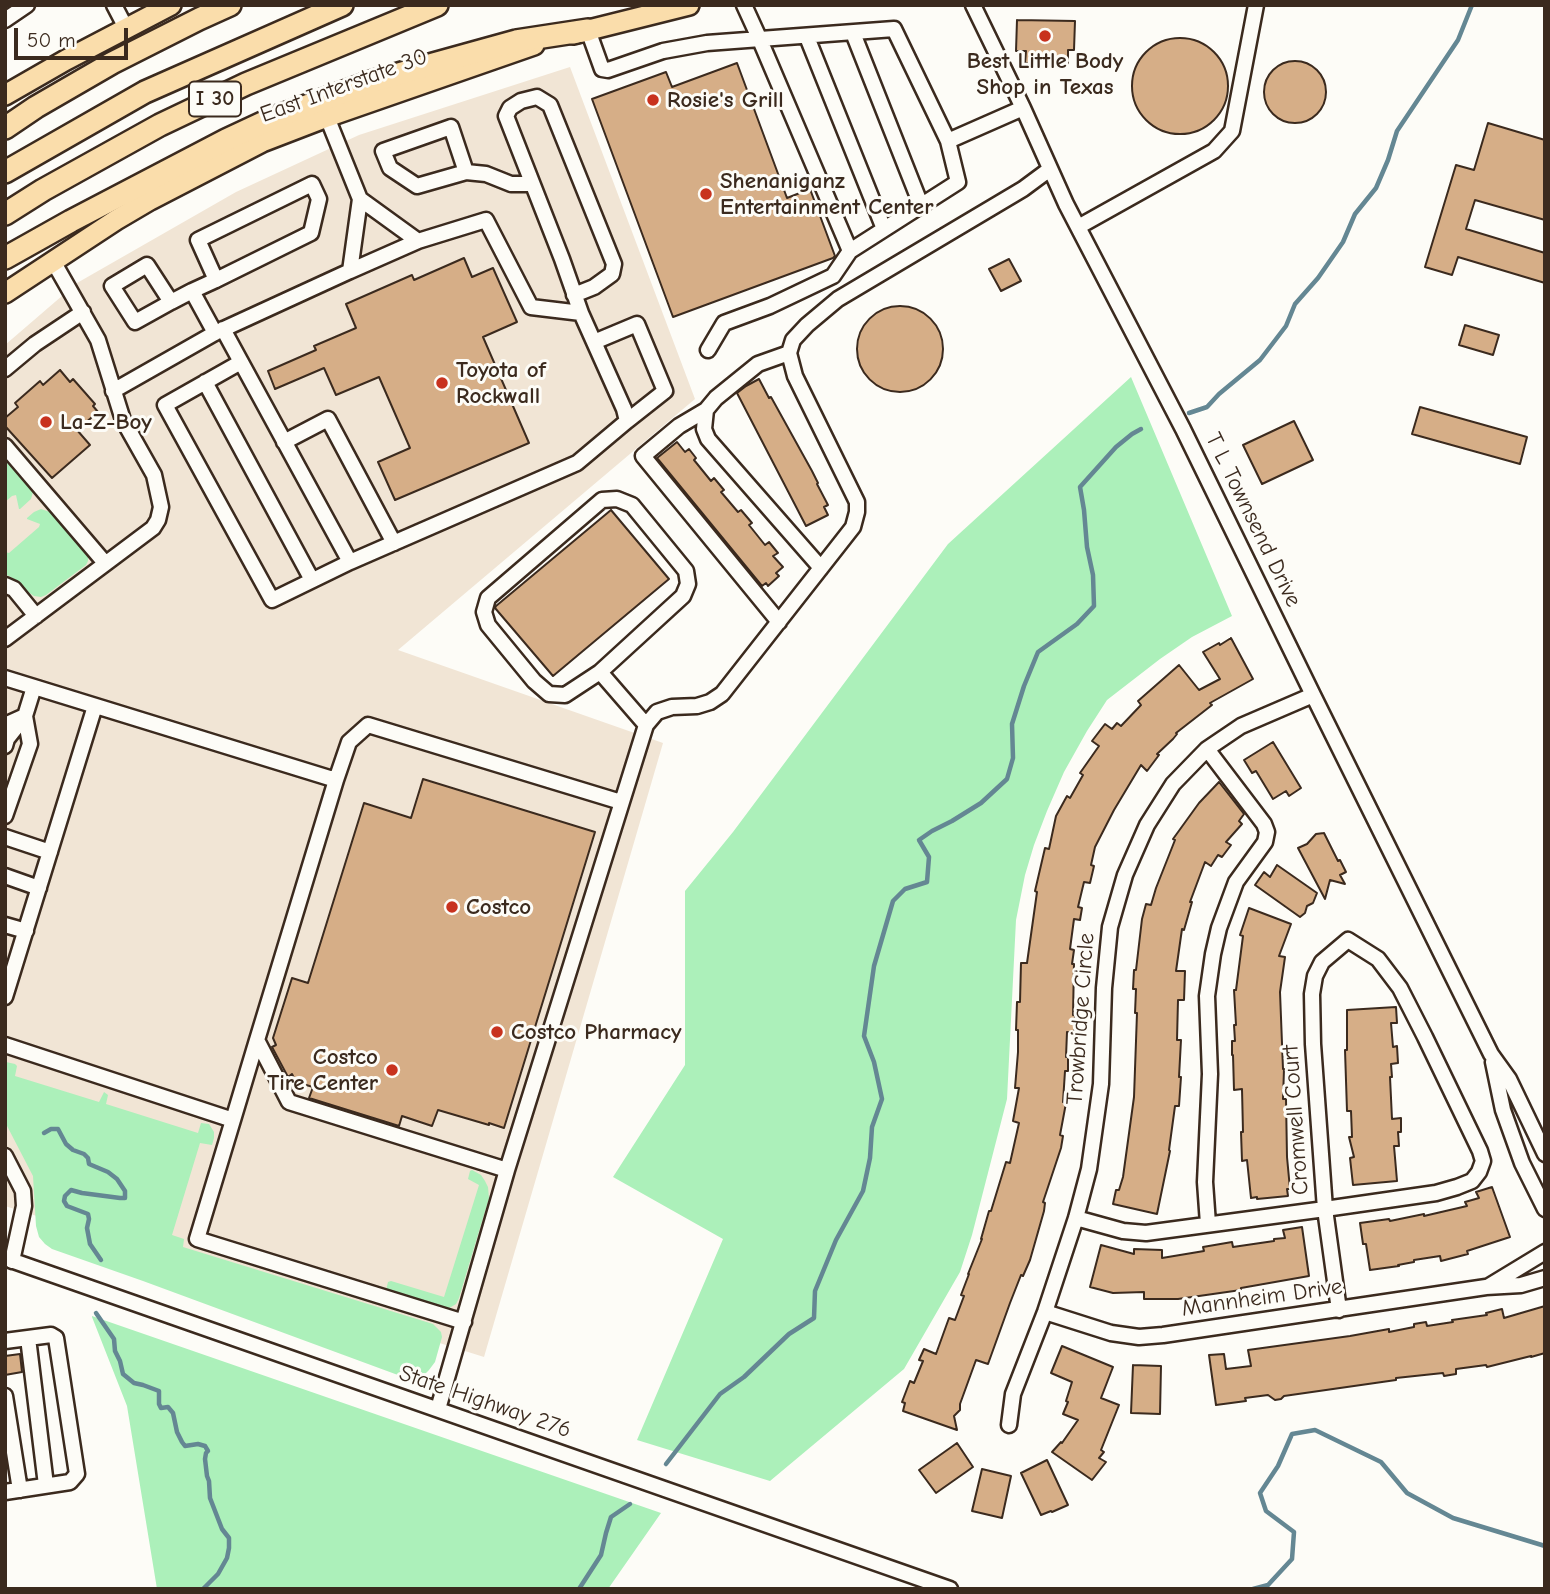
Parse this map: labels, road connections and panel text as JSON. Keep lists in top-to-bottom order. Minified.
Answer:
{"streets":{"highway":["I 30"],"main road":["East Interstate 30"],"street":["T L Townsend Drive","Trowbridge Circle","Cromwell Court","Mannheim Drive","State Highway 276"]},"crossings":[["T L Townsend Drive","Trowbridge Circle"],["Trowbridge Circle","Mannheim Drive"],["Cromwell Court","Mannheim Drive"]],"places":["Best Little Body Shop in Texas","Rosie's Grill","Shenaniganz Entertainment Center","Toyota of Rockwall","La-Z-Boy","Costco","Costco Pharmacy","Costco Tire Center"],"scale_bar":"50 m"}
